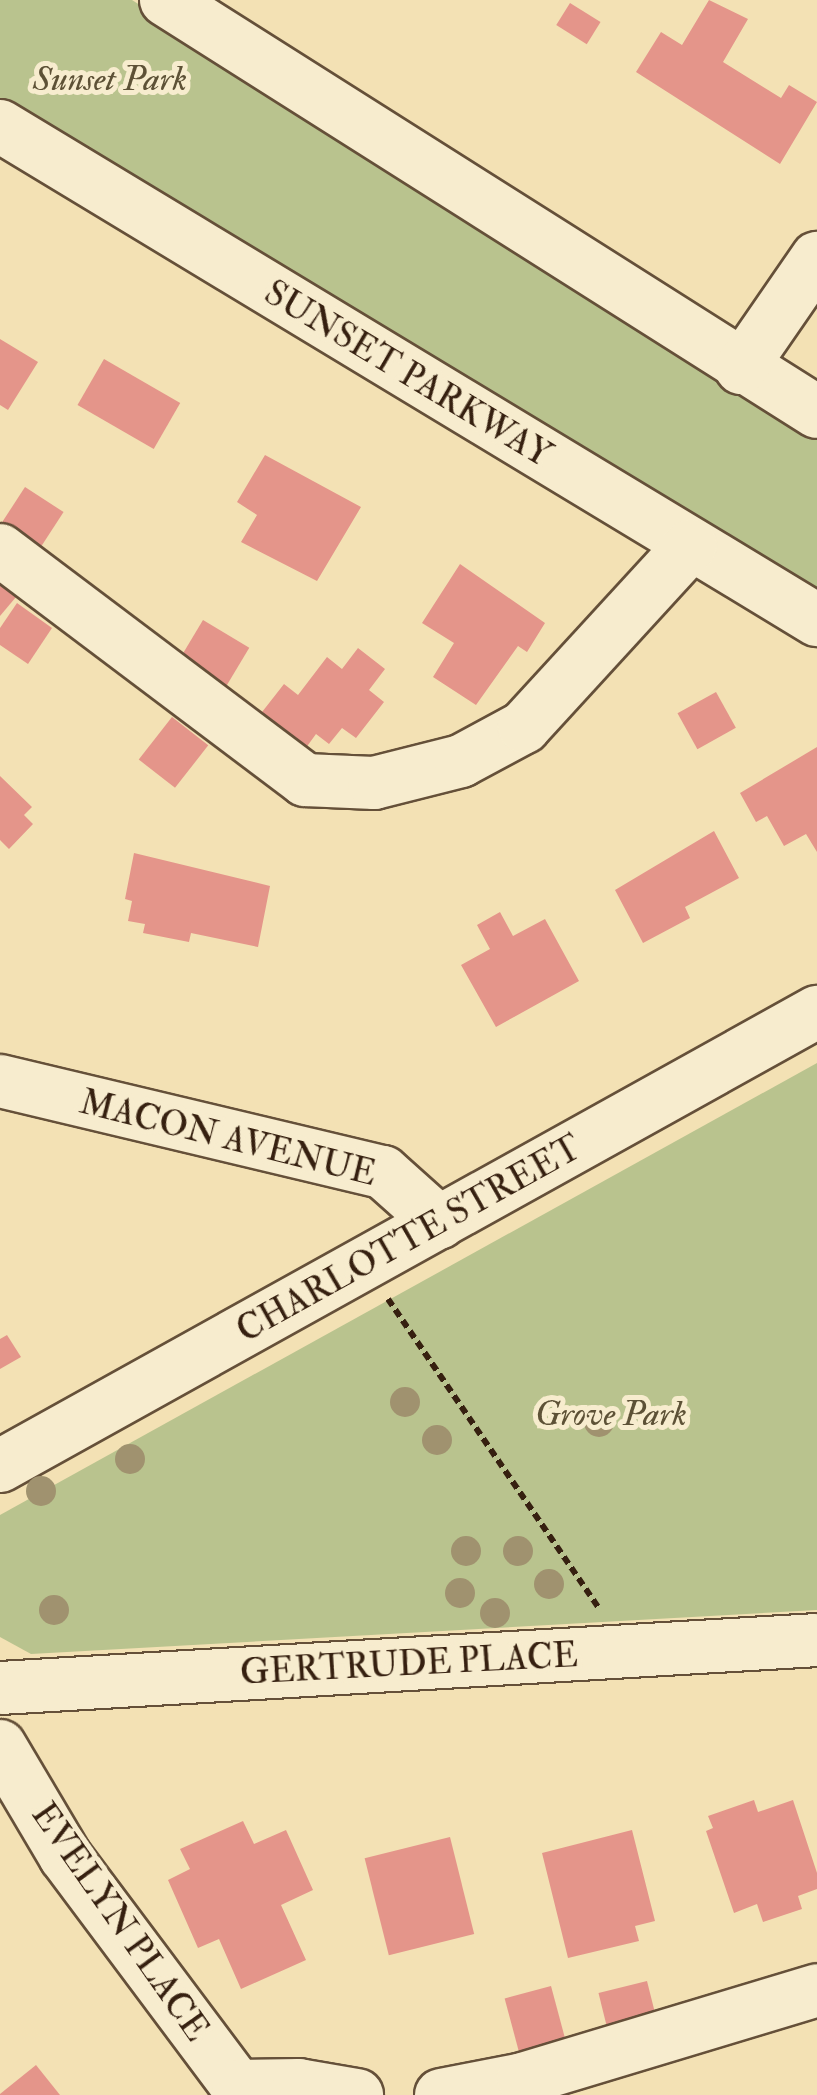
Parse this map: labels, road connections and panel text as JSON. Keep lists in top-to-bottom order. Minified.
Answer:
{"streets":{"street":["SUNSET PARKWAY","MACON AVENUE","CHARLOTTE STREET","GERTRUDE PLACE","EVELYN PLACE"]},"crossings":[["MACON AVENUE","CHARLOTTE STREET"]],"parks":["Sunset Park","Grove Park"]}
